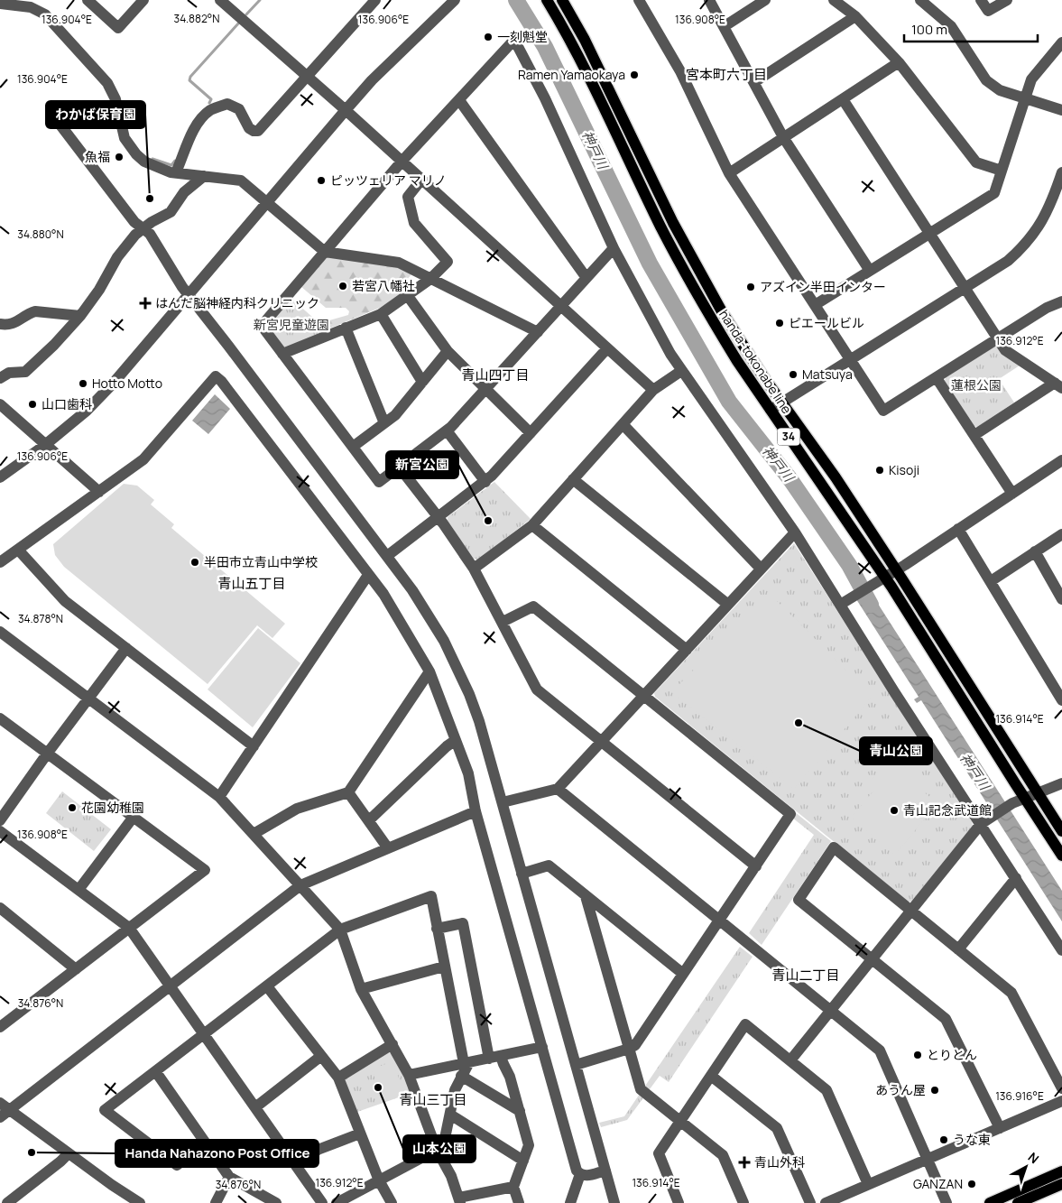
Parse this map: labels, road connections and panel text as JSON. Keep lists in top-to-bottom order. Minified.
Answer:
{"streets":{"main road":["handa-tokonabe line","34"]},"districts":["宮本町六丁目","青山四丁目","青山五丁目","青山二丁目","青山三丁目"],"water":["神戸川"],"parks":["新宮児童遊園","蓮根公園"],"places":{"other":["一刻魁堂","Ramen Yamaokaya","魚福","ピッツェリア マリノ","わかば保育園","若宮八幡社","アズイン半田インター","ピエールビル","Matsuya","Hotto Motto","山口歯科","Kisoji","新宮公園","半田市立青山中学校","青山公園","花園幼稚園","青山記念武道館","とりとん","山本公園","あうん屋","うな東","Handa Nahazono Post Office","GANZAN"],"health":["はんだ脳神経内科クリニック","青山外科"]},"scale_bar":"100 m","north":"top right","coordinates":["34.882°N","136.904°E","136.906°E","136.908°E","34.880°N","136.912°E","34.878°N","136.914°E","34.876°N","136.916°E"]}
